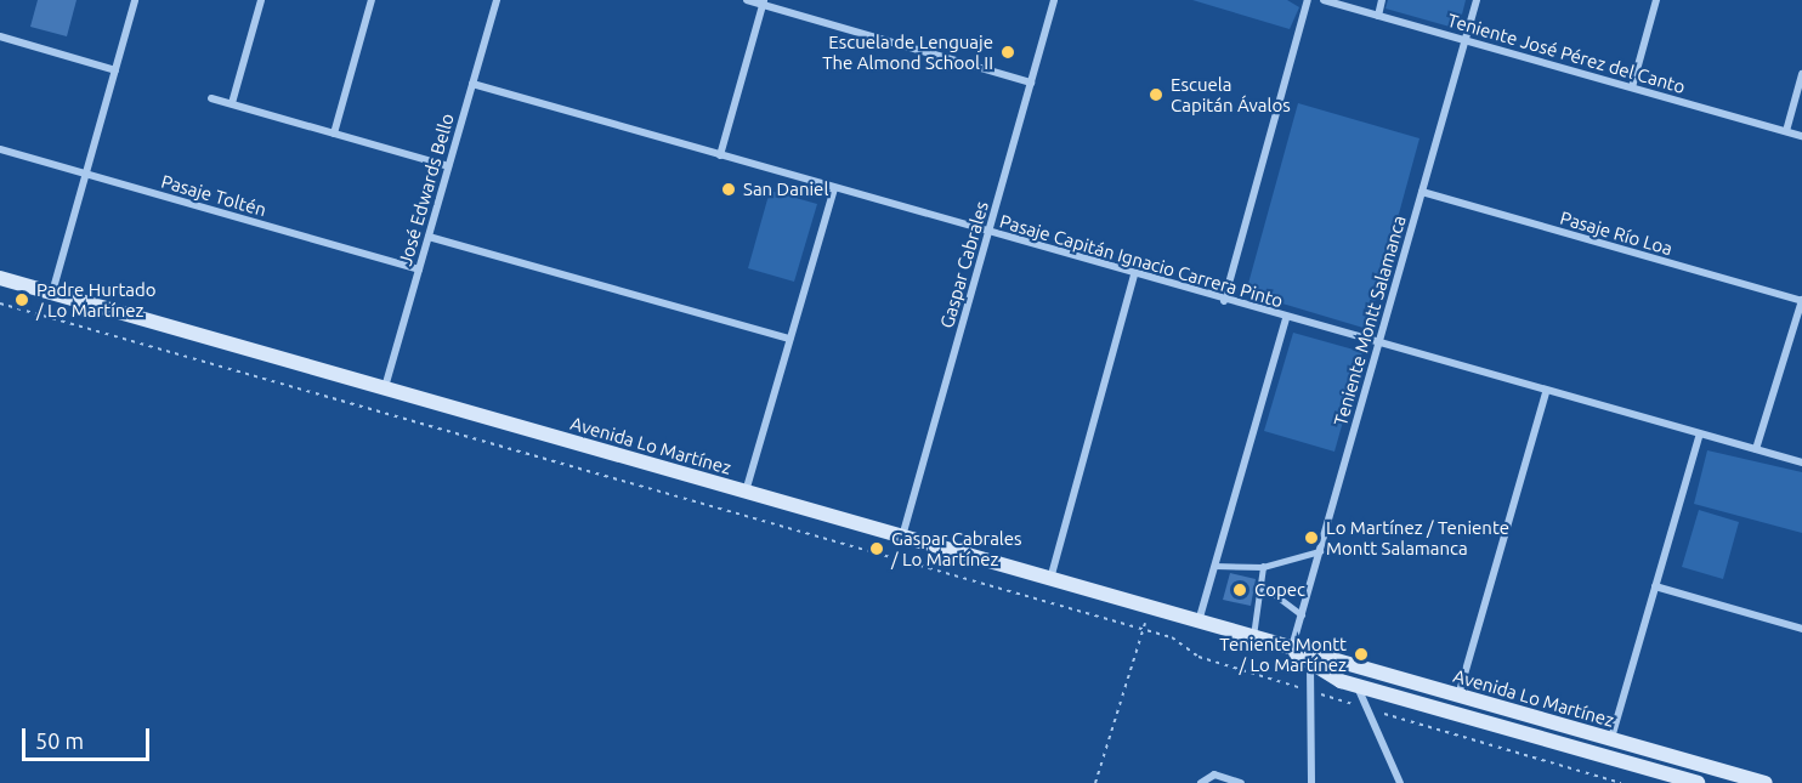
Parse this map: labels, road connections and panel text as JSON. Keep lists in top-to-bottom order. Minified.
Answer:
{"streets":{"main road":["Avenida Lo Martínez"],"street":["Teniente José Pérez del Canto","José Edwards Bello","Pasaje Toltén","Pasaje Río Loa","Pasaje Capitán Ignacio Carrera Pinto","Gaspar Cabrales","Teniente Montt Salamanca"]},"crossings":[["Teniente José Pérez del Canto","Teniente Montt Salamanca"],["José Edwards Bello","Pasaje Toltén"],["José Edwards Bello","Pasaje Capitán Ignacio Carrera Pinto"],["José Edwards Bello","Avenida Lo Martínez"],["Pasaje Río Loa","Teniente Montt Salamanca"],["Pasaje Capitán Ignacio Carrera Pinto","Gaspar Cabrales"],["Pasaje Capitán Ignacio Carrera Pinto","Teniente Montt Salamanca"],["Gaspar Cabrales","Avenida Lo Martínez"],["Teniente Montt Salamanca","Avenida Lo Martínez"]],"places":["Escuela de Lenguaje The Almond School II","Escuela Capitán Ávalos","San Daniel","Padre Hurtado / Lo Martínez","Lo Martínez / Teniente Montt Salamanca","Gaspar Cabrales / Lo Martínez","Copec","Teniente Montt / Lo Martínez"],"scale_bar":"50 m"}
